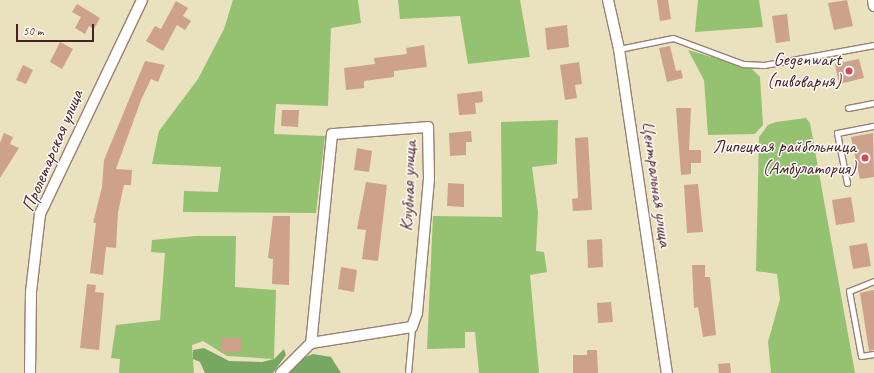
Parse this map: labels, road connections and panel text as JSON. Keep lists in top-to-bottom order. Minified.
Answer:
{"streets":{"street":["Пролетарская улица","Центральная улица","Клубная улица"]},"places":["Gegenwart (пивоварня)","Липецкая райбольница (Амбулатория)"],"scale_bar":"50 m"}
